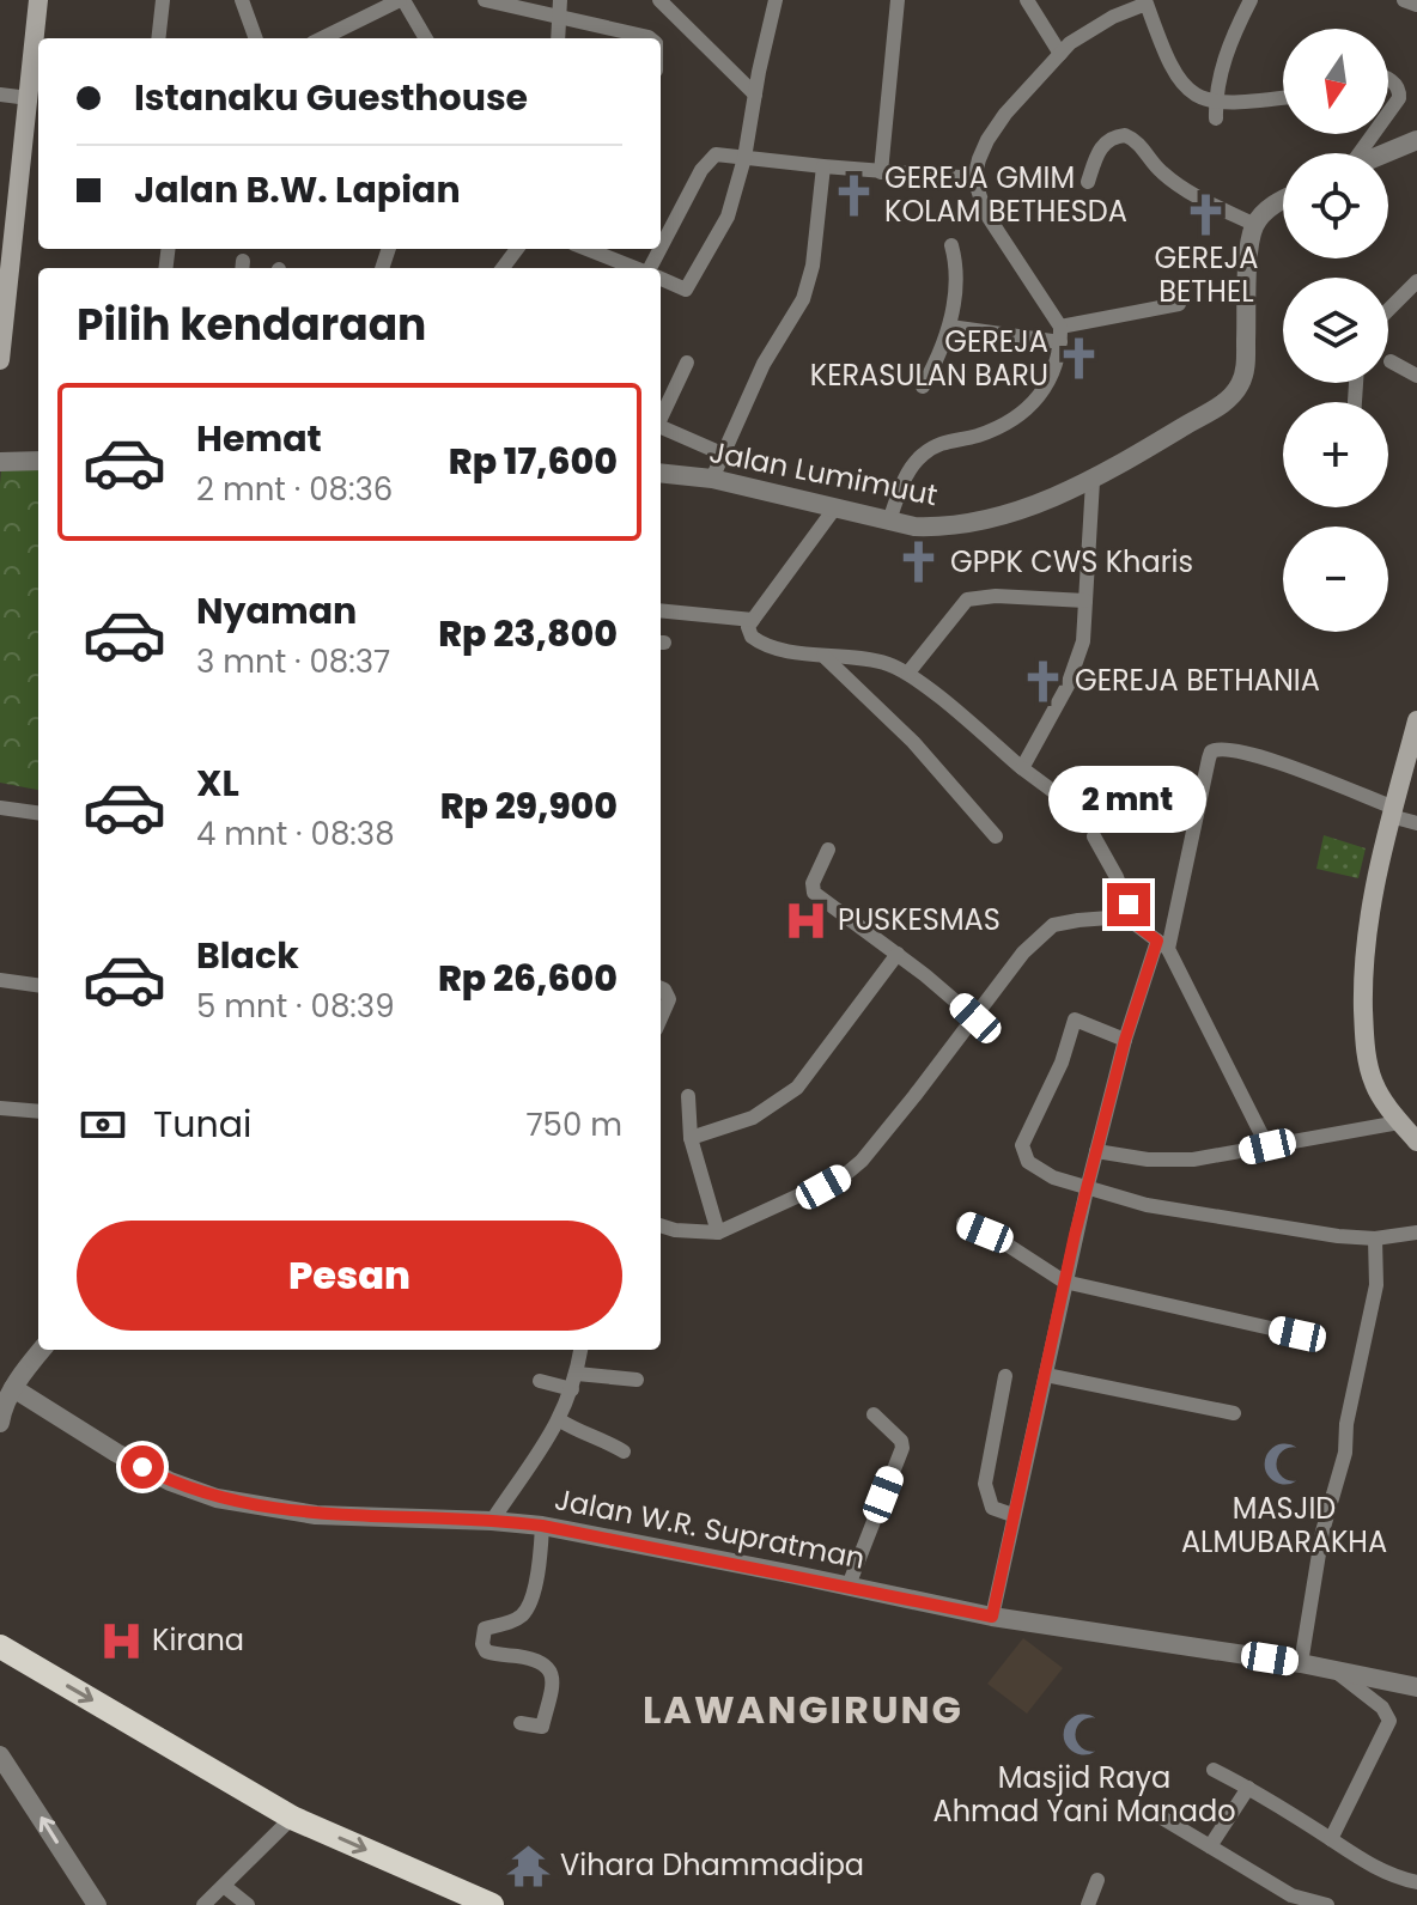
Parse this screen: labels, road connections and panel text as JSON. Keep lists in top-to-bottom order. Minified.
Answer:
{"streets":{"street":["Jalan Lumimuut","Jalan W.R. Supratman"]},"districts":["LAWANGIRUNG"],"places":{"church":["GEREJA GMIM KOLAM BETHESDA","GEREJA BETHEL","GEREJA KERASULAN BARU","GPPK CWS Kharis","GEREJA BETHANIA"],"hospital":["PUSKESMAS","Kirana"],"mosque":["MASJID ALMUBARAKHA","Masjid Raya Ahmad Yani Manado"],"temple":["Vihara Dhammadipa"]},"north":"bottom","page":{"map_buttons":["+","−"],"banner":["Istanaku Guesthouse","Jalan B.W. Lapian"],"heading":"Pilih kendaraan","list":[{"name":"Hemat","note":"2 mnt · 08:36","value":"Rp 17,600"},{"name":"Nyaman","note":"3 mnt · 08:37","value":"Rp 23,800"},{"name":"XL","note":"4 mnt · 08:38","value":"Rp 29,900"},{"name":"Black","note":"5 mnt · 08:39","value":"Rp 26,600"}],"bubble":"2 mnt","pay":["Tunai","750 m"],"buttons":"Pesan"}}
